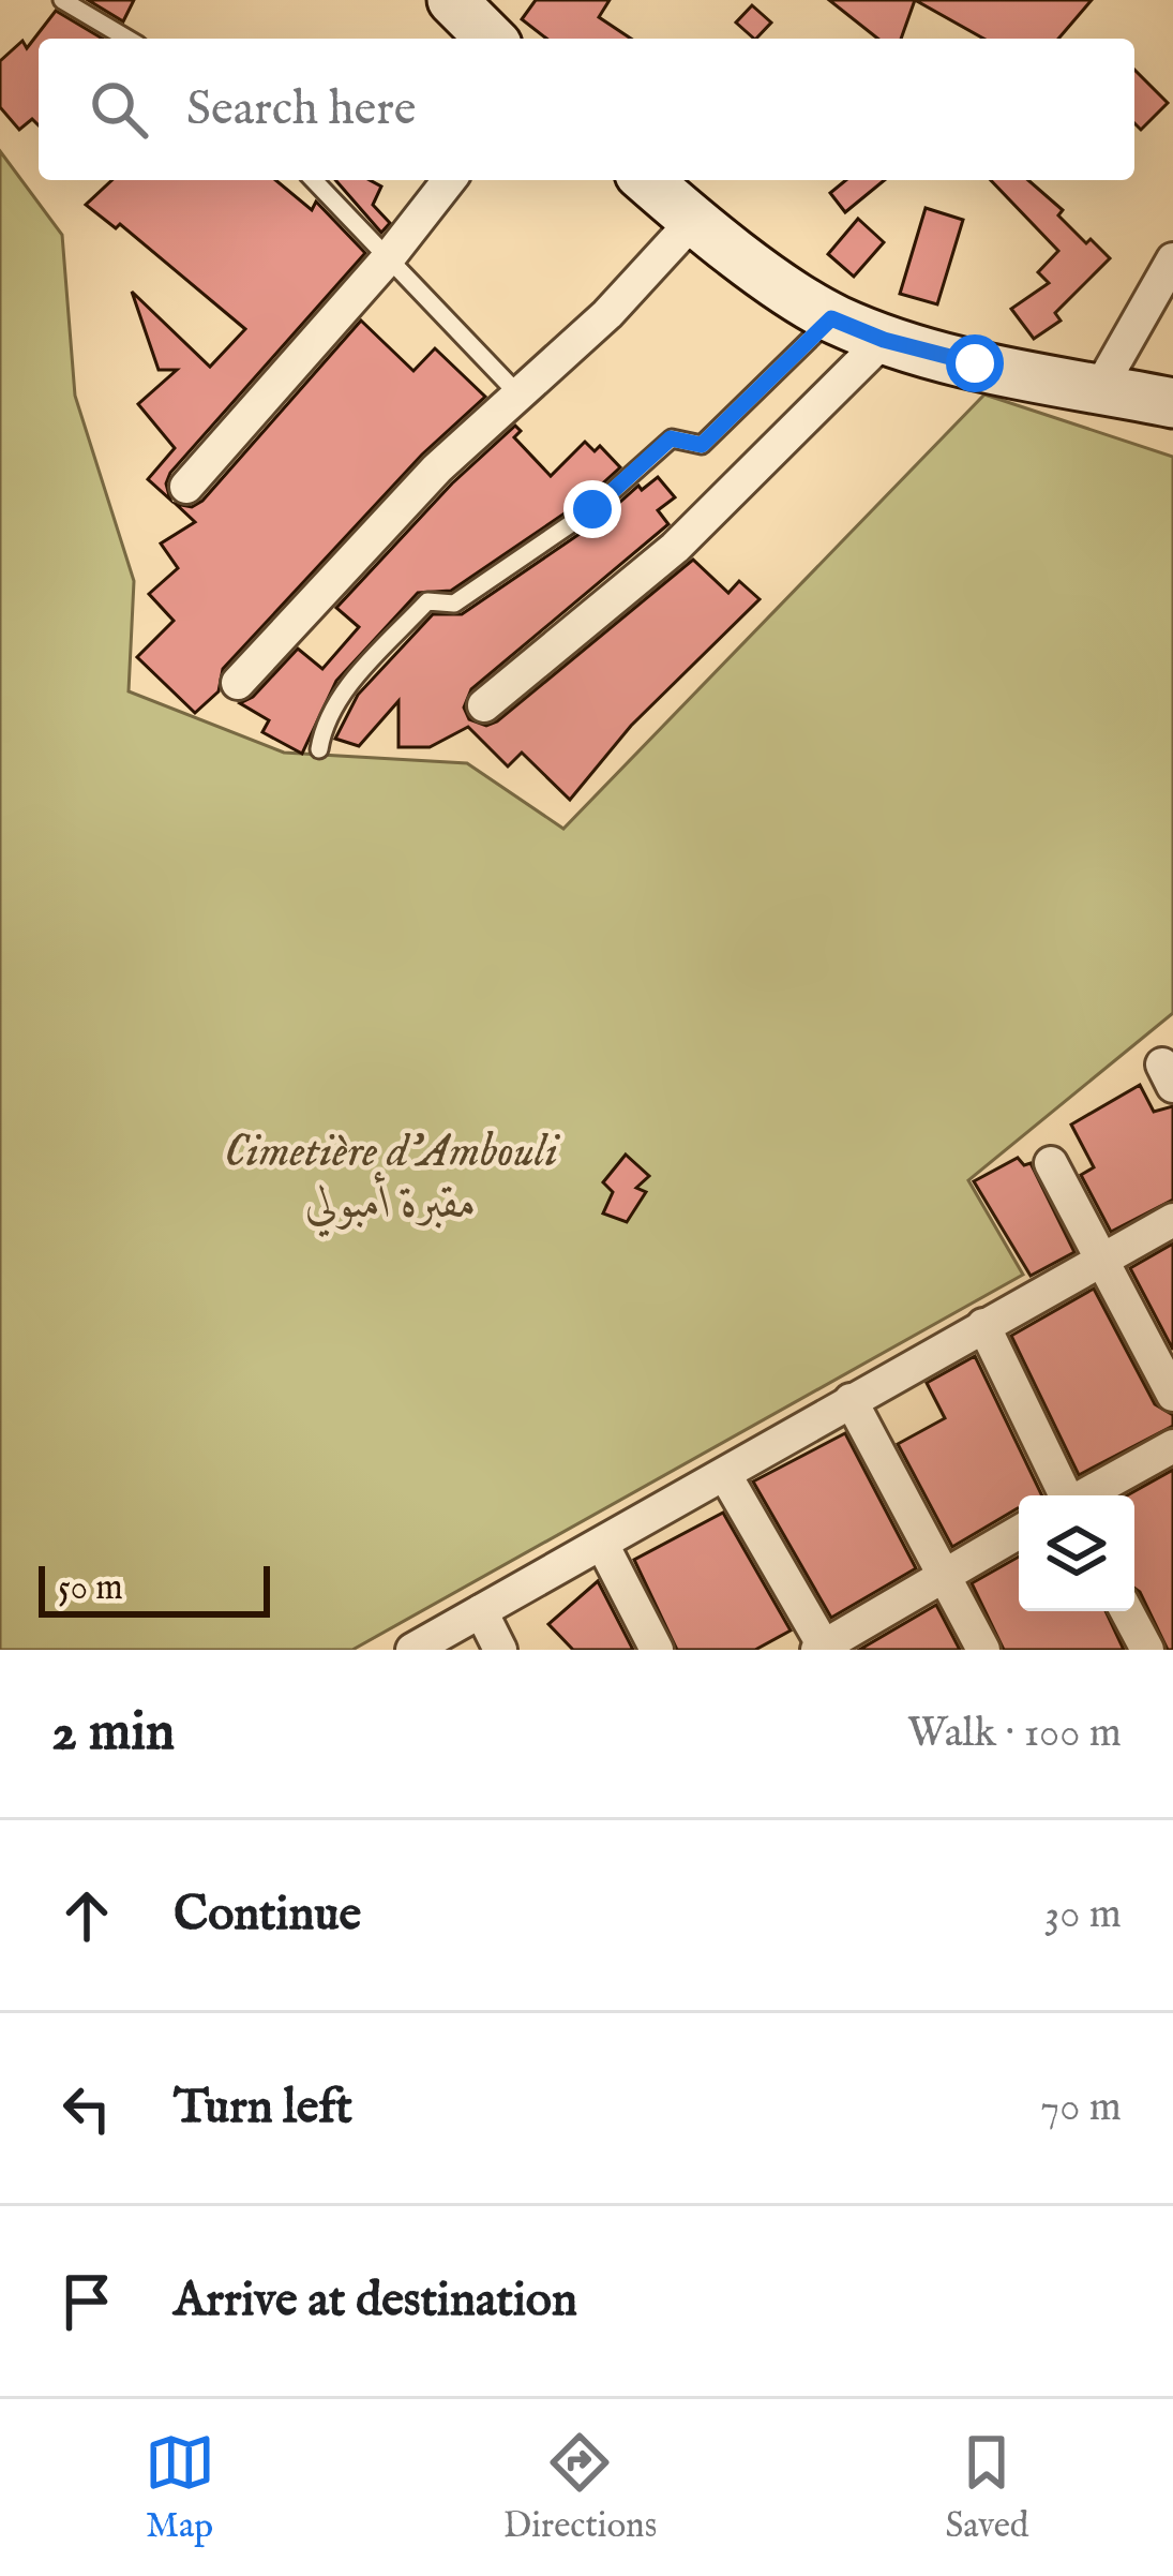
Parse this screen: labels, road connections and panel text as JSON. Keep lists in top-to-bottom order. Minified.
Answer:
{"parks":["Cimetière d'Ambouli مقبرة أمبولي"],"scale_bar":"50 m","page":{"search":"Search here","scale":"50 m","heading":["2 min","Walk · 100 m"],"list":[["Continue","30 m"],["Turn left","70 m"],"Arrive at destination"],"nav":["Map","Directions","Saved"]}}
